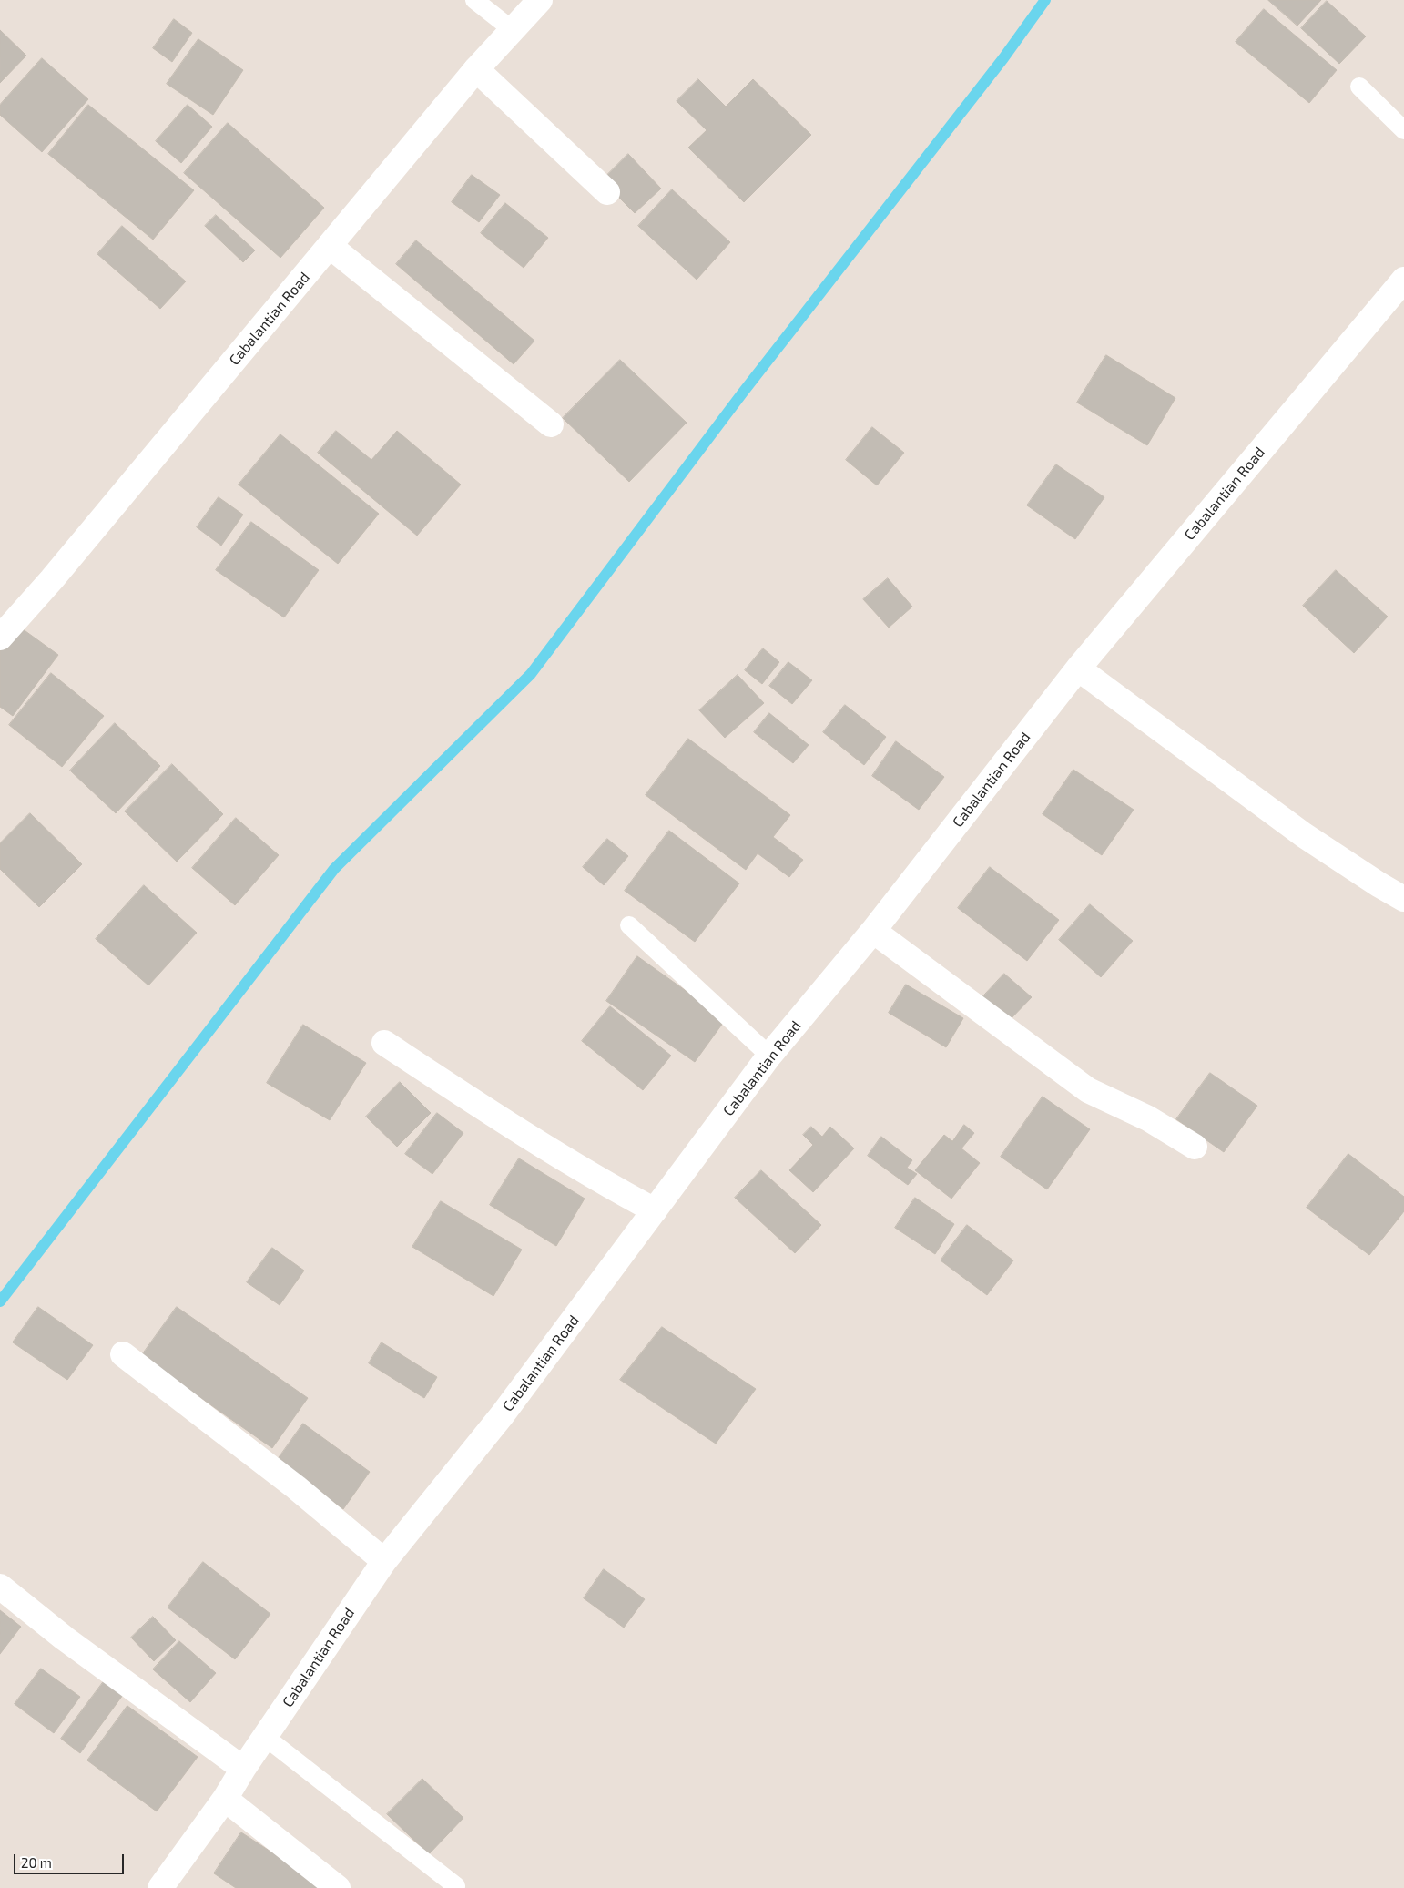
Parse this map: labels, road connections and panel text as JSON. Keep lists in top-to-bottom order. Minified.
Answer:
{"streets":{"street":["Cabalantian Road"]},"scale_bar":"20 m"}
